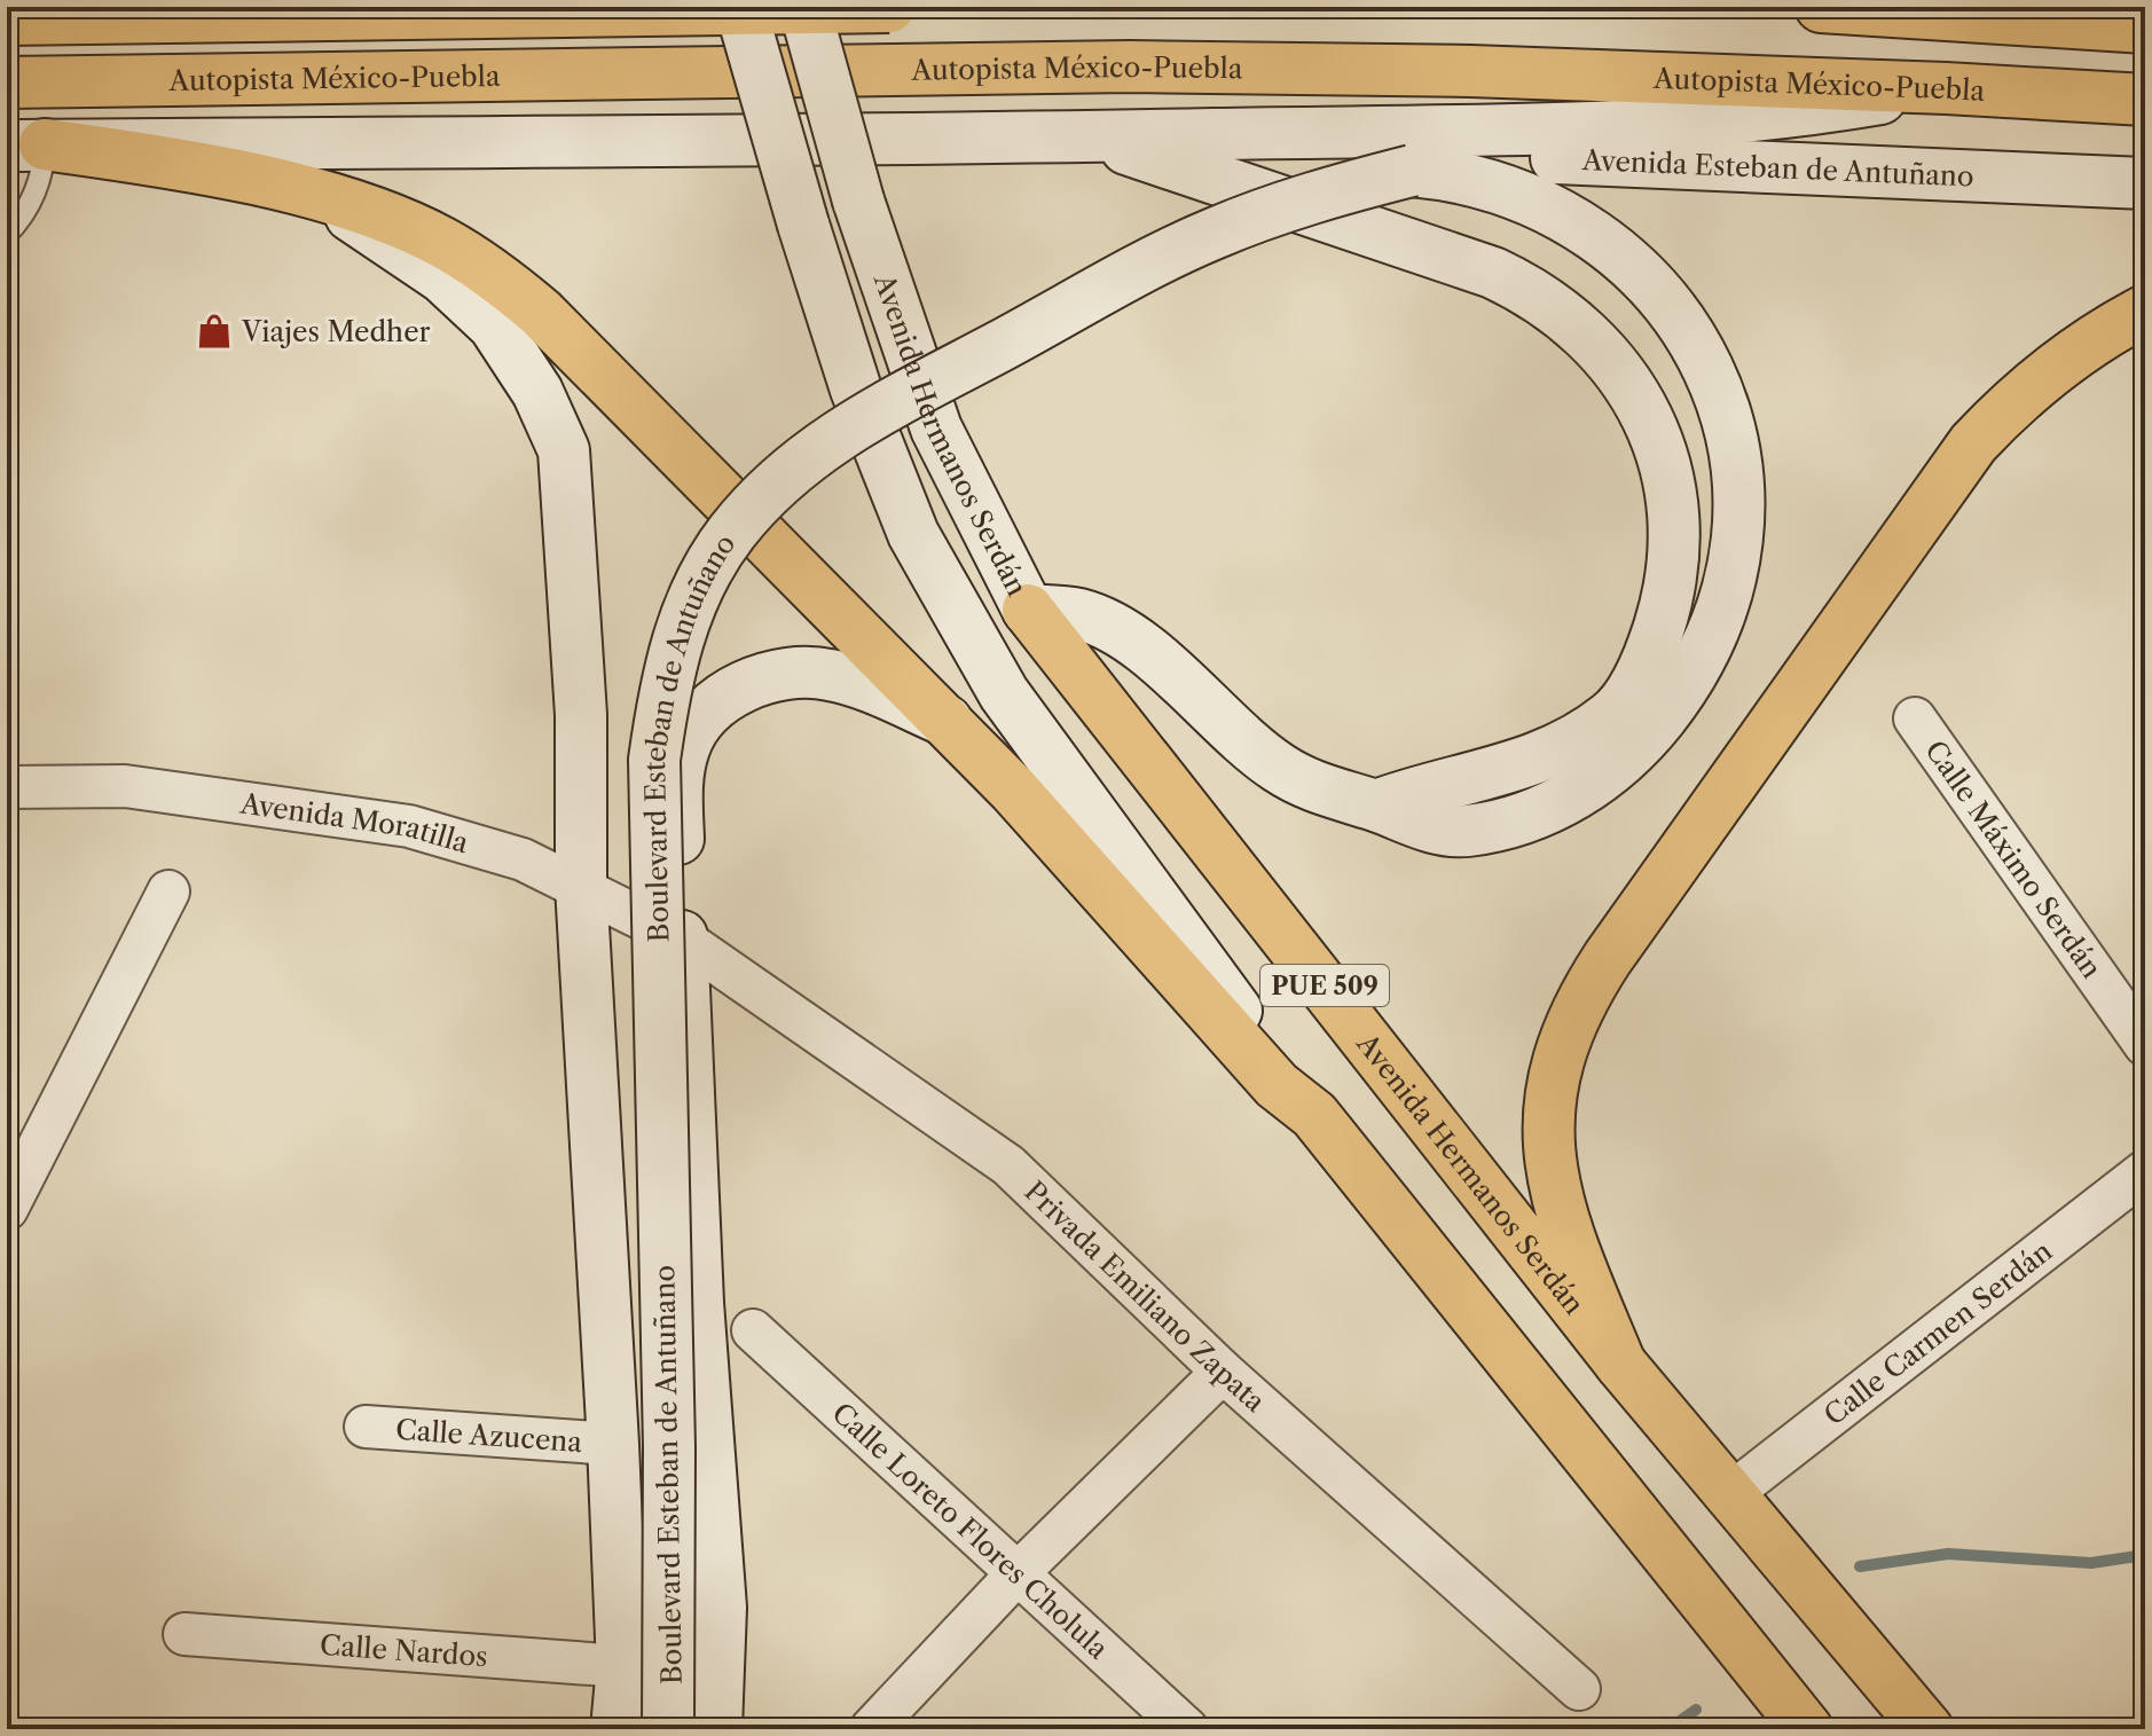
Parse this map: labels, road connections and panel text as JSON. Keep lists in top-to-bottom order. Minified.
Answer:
{"streets":{"main road":["Autopista México-Puebla","Avenida Hermanos Serdán","PUE 509"],"street":["Avenida Esteban de Antuñano","Boulevard Esteban de Antuñano","Avenida Moratilla","Calle Máximo Serdán","Privada Emiliano Zapata","Calle Carmen Serdán","Calle Azucena","Calle Loreto Flores Cholula","Calle Nardos"]},"crossings":[["Avenida Esteban de Antuñano","Boulevard Esteban de Antuñano"],["Avenida Hermanos Serdán","Calle Carmen Serdán"],["Boulevard Esteban de Antuñano","Avenida Moratilla"],["Boulevard Esteban de Antuñano","Calle Azucena"],["Boulevard Esteban de Antuñano","Calle Nardos"],["Avenida Moratilla","Privada Emiliano Zapata"]],"places":{"shop":["Viajes Medher"]}}
